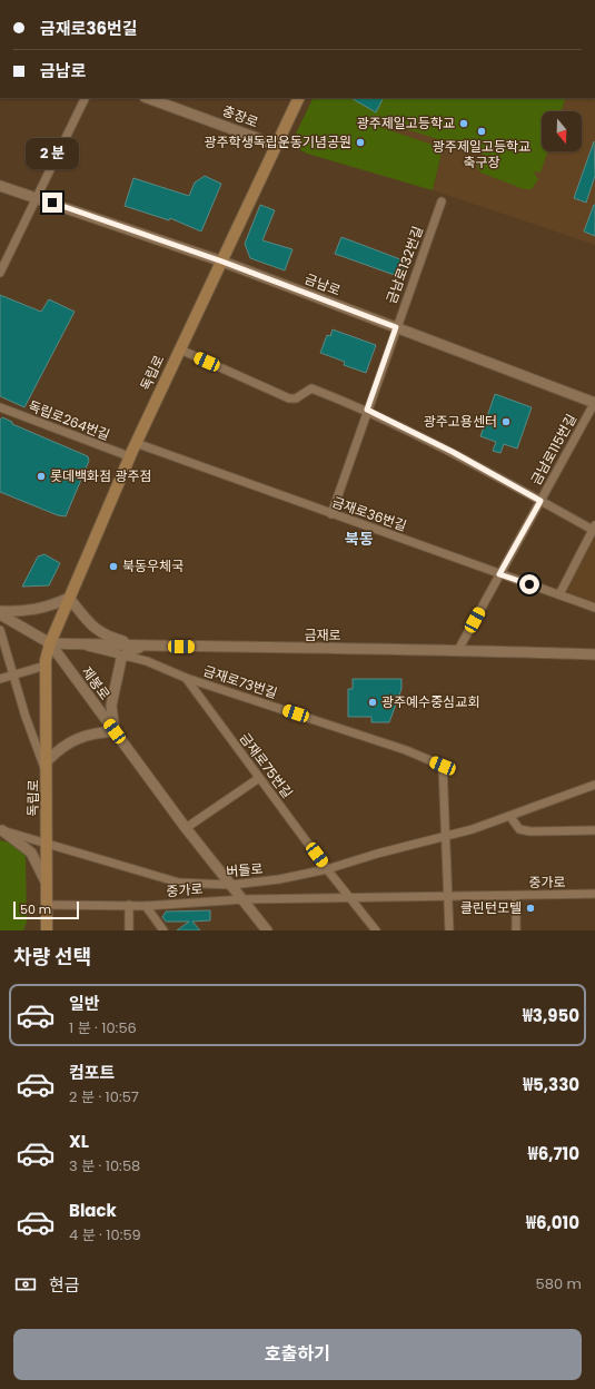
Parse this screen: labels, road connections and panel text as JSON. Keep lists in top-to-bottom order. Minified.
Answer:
{"streets":{"main road":["독립로"],"street":["충장로","금남로132번길","금남로","독립로264번길","금남로115번길","금재로36번길","금재로","금재로73번길","제봉로","금재로75번길","버들로","중가로"]},"crossings":[["충장로","독립로"],["금남로132번길","금남로"],["금남로132번길","금재로36번길"],["금남로","독립로"],["금남로","금남로115번길"],["독립로","독립로264번길"],["독립로","금재로36번길"],["독립로","금재로"],["독립로","제봉로"],["독립로","버들로"],["독립로","중가로"],["금남로115번길","금재로36번길"],["금남로115번길","금재로"],["금재로","금재로73번길"],["금재로","제봉로"],["금재로73번길","금재로75번길"],["금재로73번길","버들로"],["제봉로","버들로"],["제봉로","중가로"],["금재로75번길","버들로"],["금재로75번길","중가로"]],"districts":["북동"],"places":["광주제일고등학교","광주제일고등학교 축구장","광주학생독립운동기념공원","광주고용센터","롯데백화점 광주점","북동우체국","광주예수중심교회","클린턴모텔"],"scale_bar":"50 m","north":"bottom","page":{"banner":["금재로36번길","금남로"],"bubble":"2 분","scale":"50 m","heading":"차량 선택","list":[{"name":"일반","note":"1 분 · 10:56","value":"₩3,950"},{"name":"컴포트","note":"2 분 · 10:57","value":"₩5,330"},{"name":"XL","note":"3 분 · 10:58","value":"₩6,710"},{"name":"Black","note":"4 분 · 10:59","value":"₩6,010"}],"pay":["현금","580 m"],"buttons":"호출하기"}}
